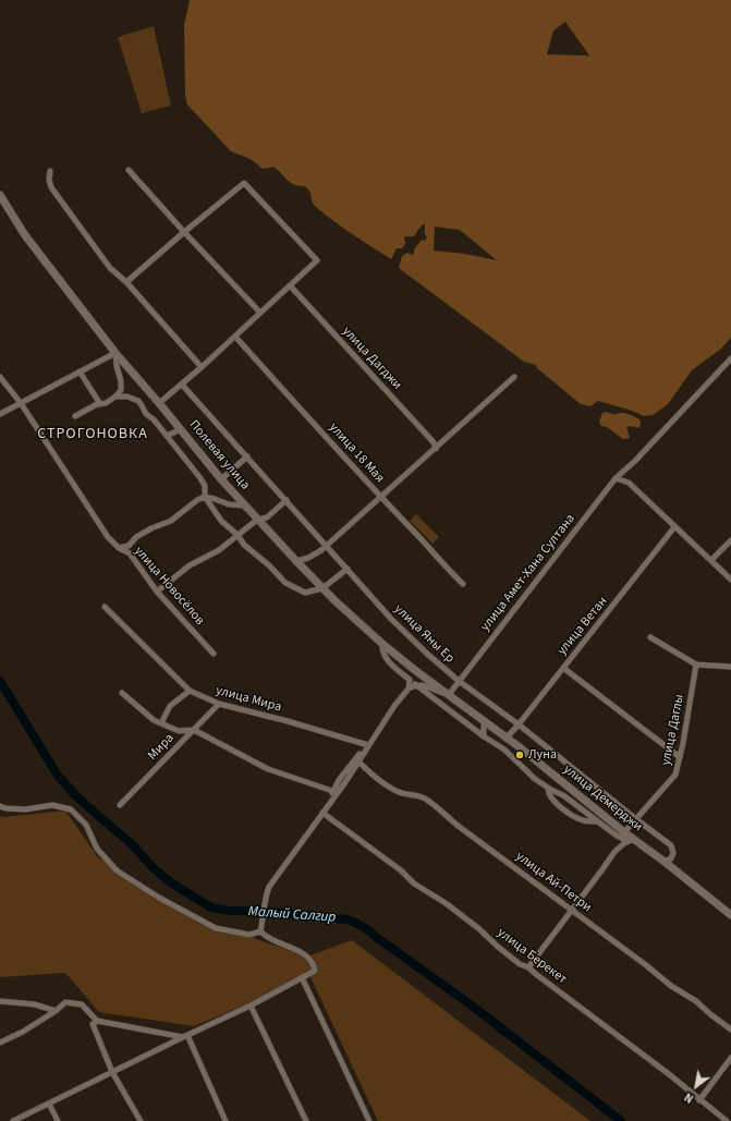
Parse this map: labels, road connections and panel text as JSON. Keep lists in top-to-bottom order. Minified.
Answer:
{"streets":{"main road":["Полевая улица","улица Демерджи"],"street":["улица Дагджи","улица 18 Мая","улица Амет-Хана Султана","улица Новосёлов","улица Ветан","улица Яны Ер","улица Мира","улица Даглы","Мира","улица Ай-Петри","улица Берекет"]},"crossings":[["Полевая улица","улица Демерджи"],["улица Амет-Хана Султана","улица Яны Ер"],["улица Амет-Хана Султана","улица Демерджи"],["улица Ветан","улица Яны Ер"],["улица Ветан","улица Демерджи"],["улица Яны Ер","улица Даглы"],["улица Яны Ер","улица Демерджи"],["улица Мира","Мира"],["улица Даглы","улица Демерджи"]],"districts":["СТРОГОНОВКА"],"water":["Малый Салгир"],"places":["Луна"],"north":"bottom left"}
